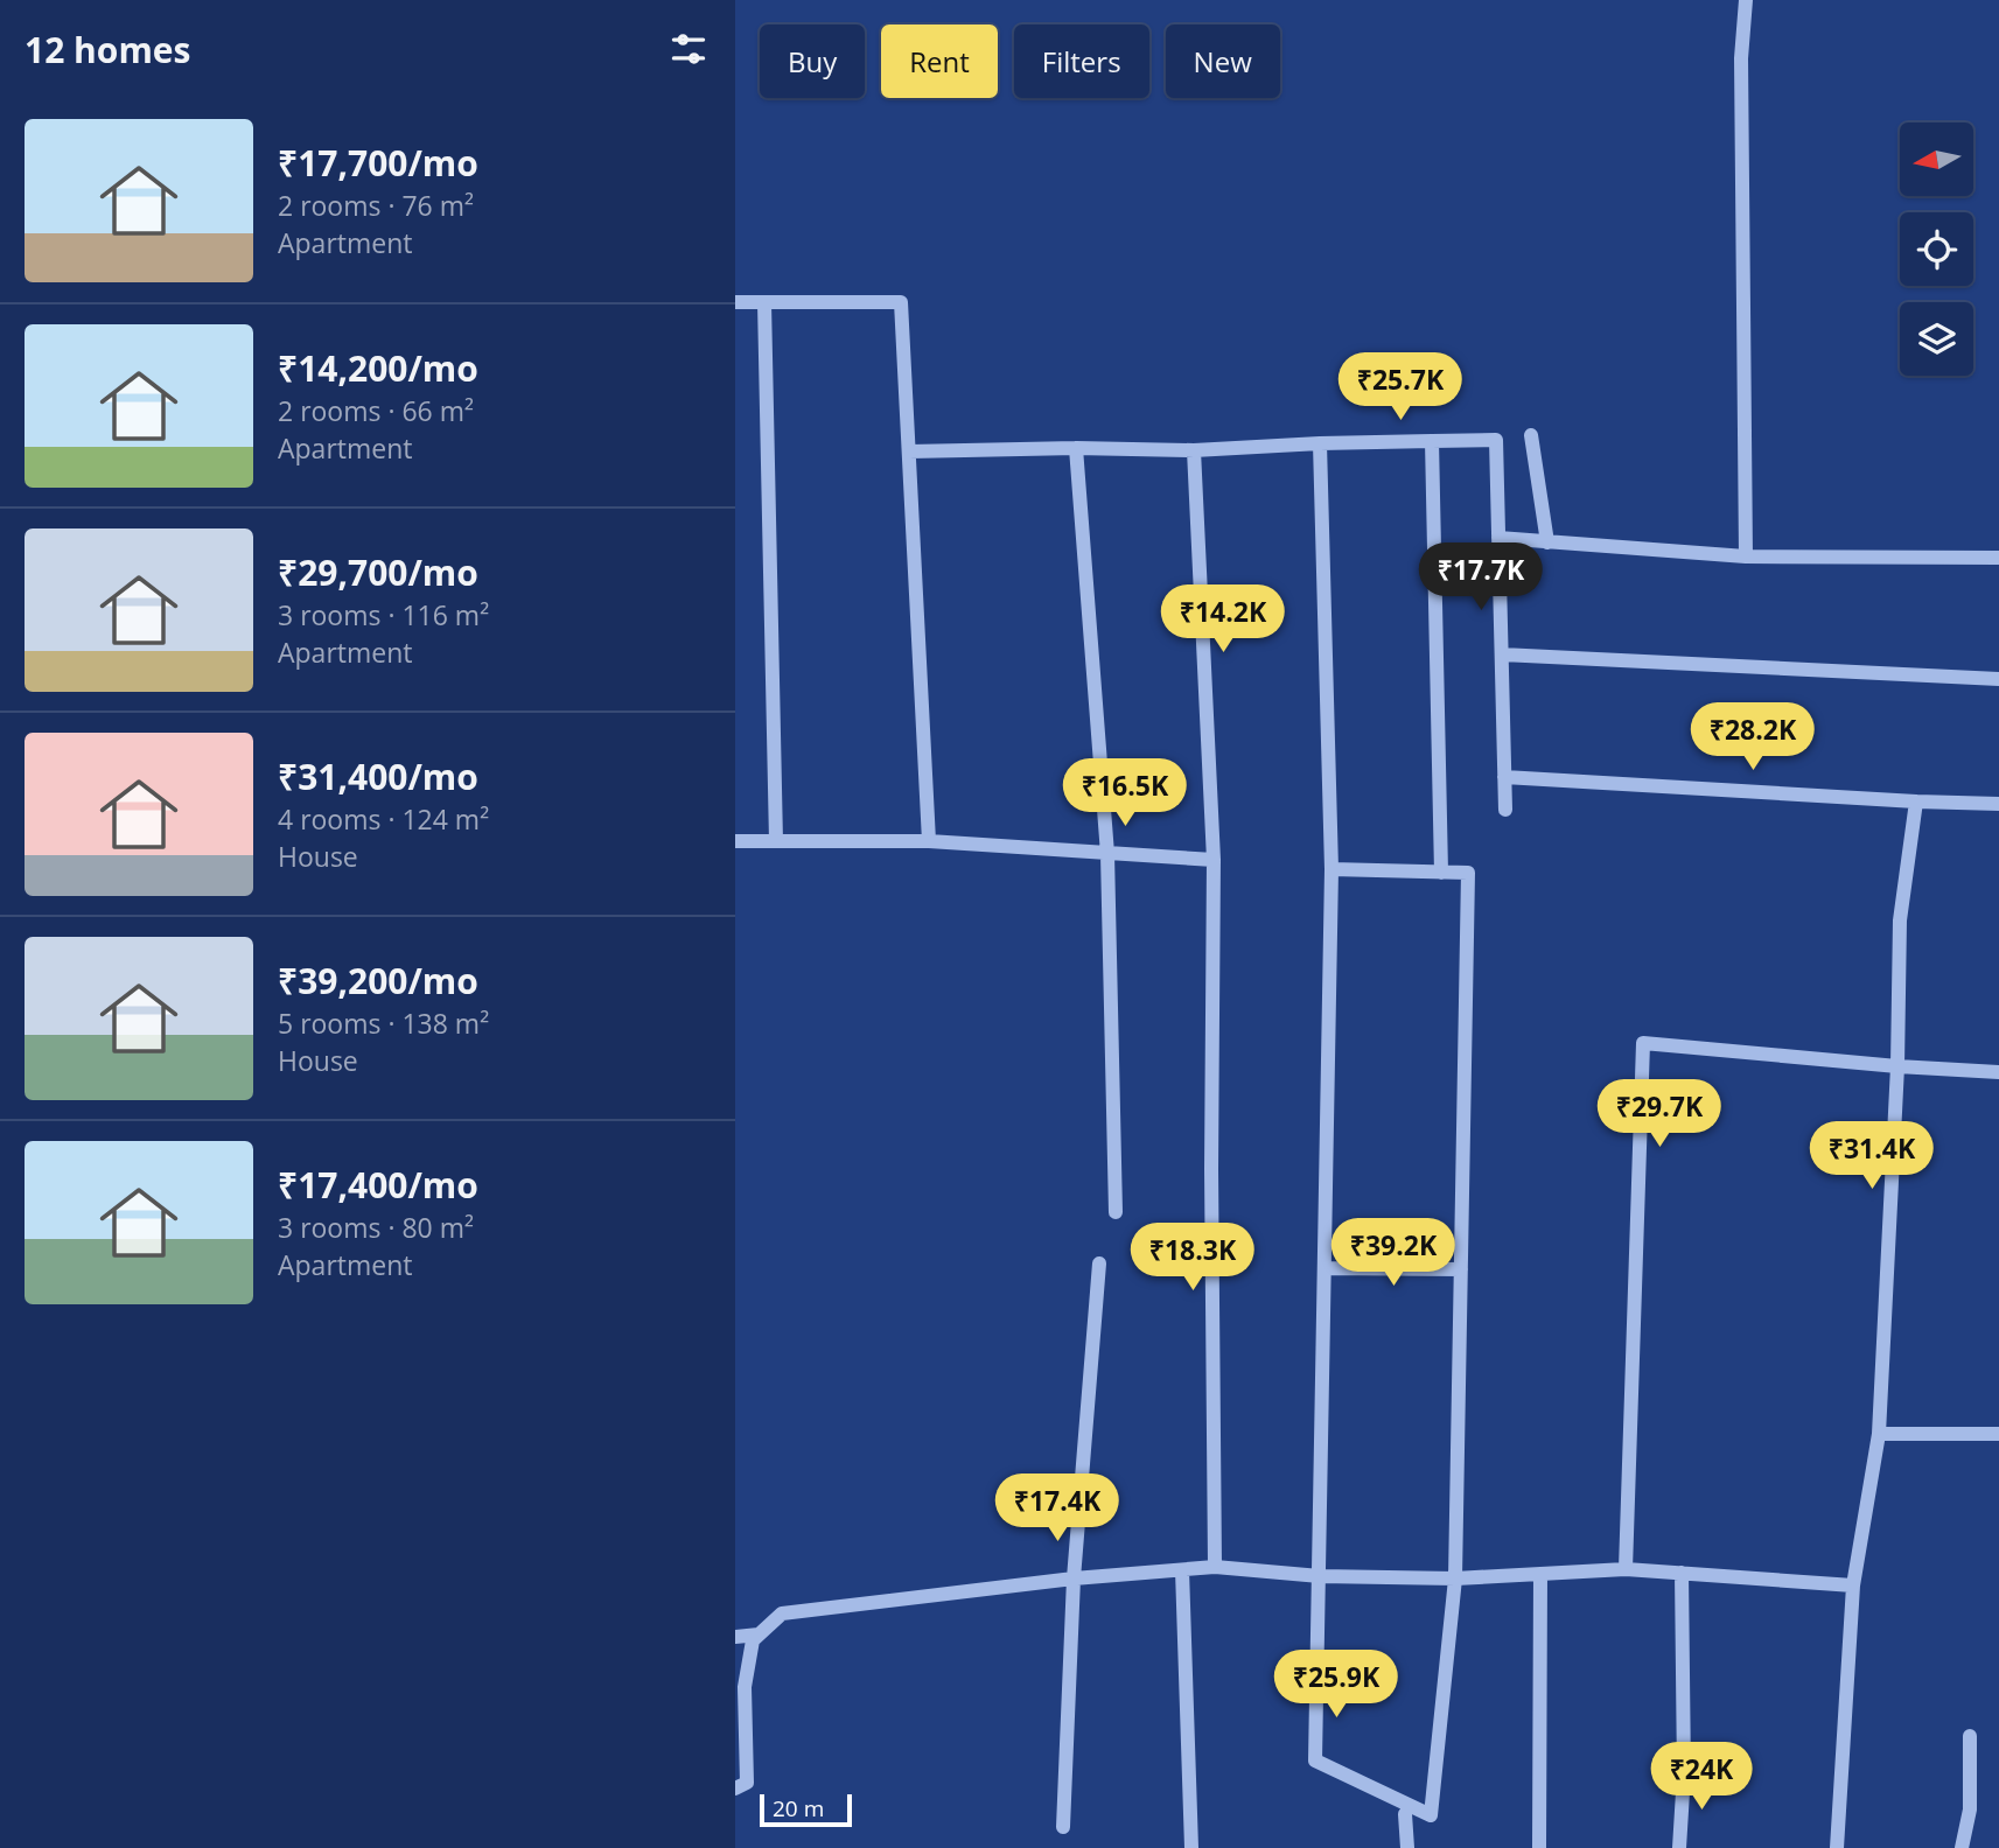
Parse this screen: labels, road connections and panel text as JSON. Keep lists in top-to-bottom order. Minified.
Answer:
{"scale_bar":"20 m","north":"left","page":{"heading":"12 homes","chip":["Buy","Rent","Filters","New"],"list":[{"name":"₹17,700/mo","note":"2 rooms · 76 m² · Apartment"},{"name":"₹14,200/mo","note":"2 rooms · 66 m² · Apartment"},{"name":"₹29,700/mo","note":"3 rooms · 116 m² · Apartment"},{"name":"₹31,400/mo","note":"4 rooms · 124 m² · House"},{"name":"₹39,200/mo","note":"5 rooms · 138 m² · House"},{"name":"₹17,400/mo","note":"3 rooms · 80 m² · Apartment"}],"price":["₹25.7K","₹17.7K","₹14.2K","₹28.2K","₹16.5K","₹29.7K","₹31.4K","₹39.2K","₹18.3K","₹17.4K","₹25.9K","₹24K"],"scale":"20 m"}}
